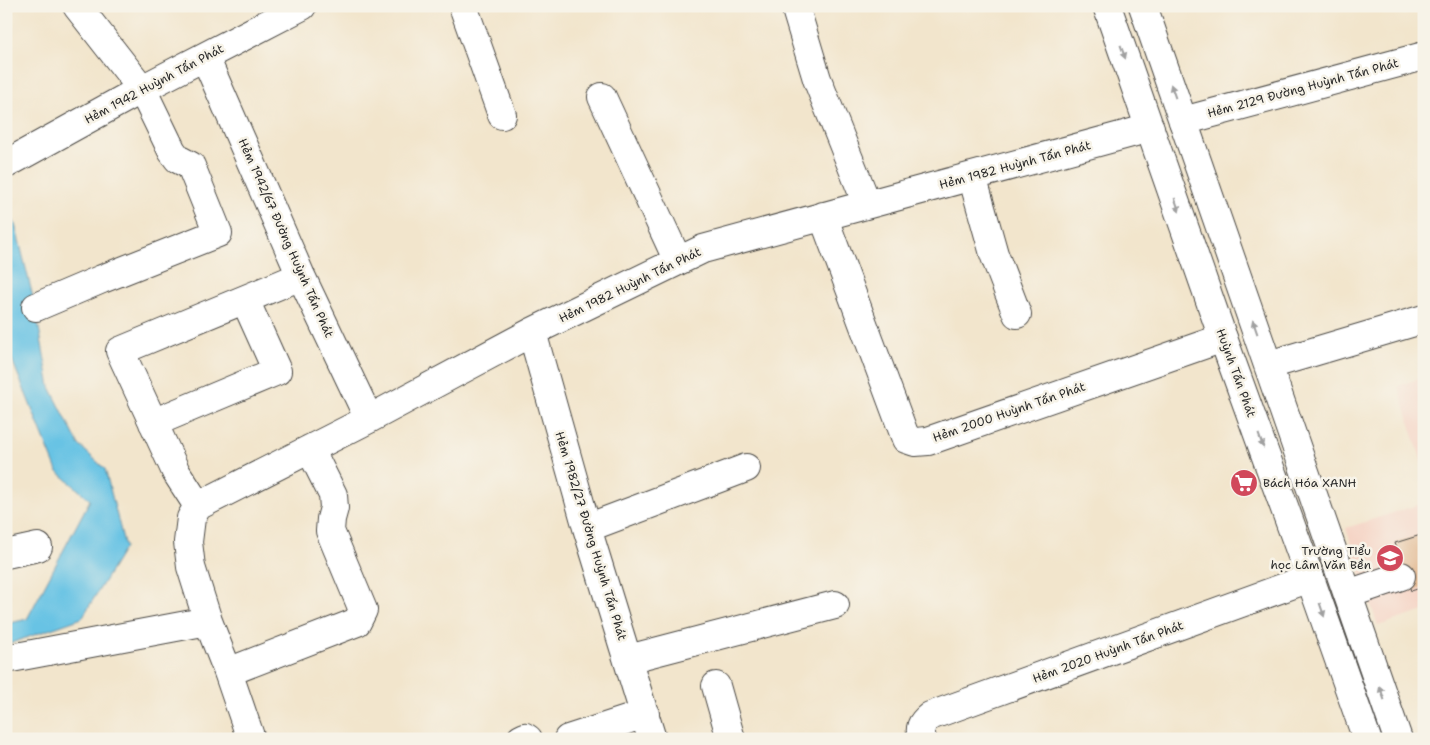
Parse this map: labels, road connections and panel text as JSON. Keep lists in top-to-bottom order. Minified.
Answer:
{"streets":{"street":["Hẻm 1942 Huỳnh Tấn Phát","Hẻm 2129 Đường Huỳnh Tấn Phát","Hẻm 1982 Huỳnh Tấn Phát","Hẻm 1942/67 Đường Huỳnh Tấn Phát","Huỳnh Tấn Phát","Hẻm 2000 Huỳnh Tấn Phát","Hẻm 1982/27 Đường Huỳnh Tấn Phát","Hẻm 2020 Huỳnh Tấn Phát"]},"crossings":[["Hẻm 1942 Huỳnh Tấn Phát","Hẻm 1942/67 Đường Huỳnh Tấn Phát"],["Hẻm 1982 Huỳnh Tấn Phát","Hẻm 1942/67 Đường Huỳnh Tấn Phát"],["Hẻm 1982 Huỳnh Tấn Phát","Huỳnh Tấn Phát"],["Hẻm 1982 Huỳnh Tấn Phát","Hẻm 2000 Huỳnh Tấn Phát"],["Hẻm 1982 Huỳnh Tấn Phát","Hẻm 1982/27 Đường Huỳnh Tấn Phát"],["Huỳnh Tấn Phát","Hẻm 2000 Huỳnh Tấn Phát"],["Huỳnh Tấn Phát","Hẻm 2020 Huỳnh Tấn Phát"]],"places":{"supermarket":["Bách Hóa XANH"],"school or university":["Trường Tiểu học Lâm Văn Bền"]}}
